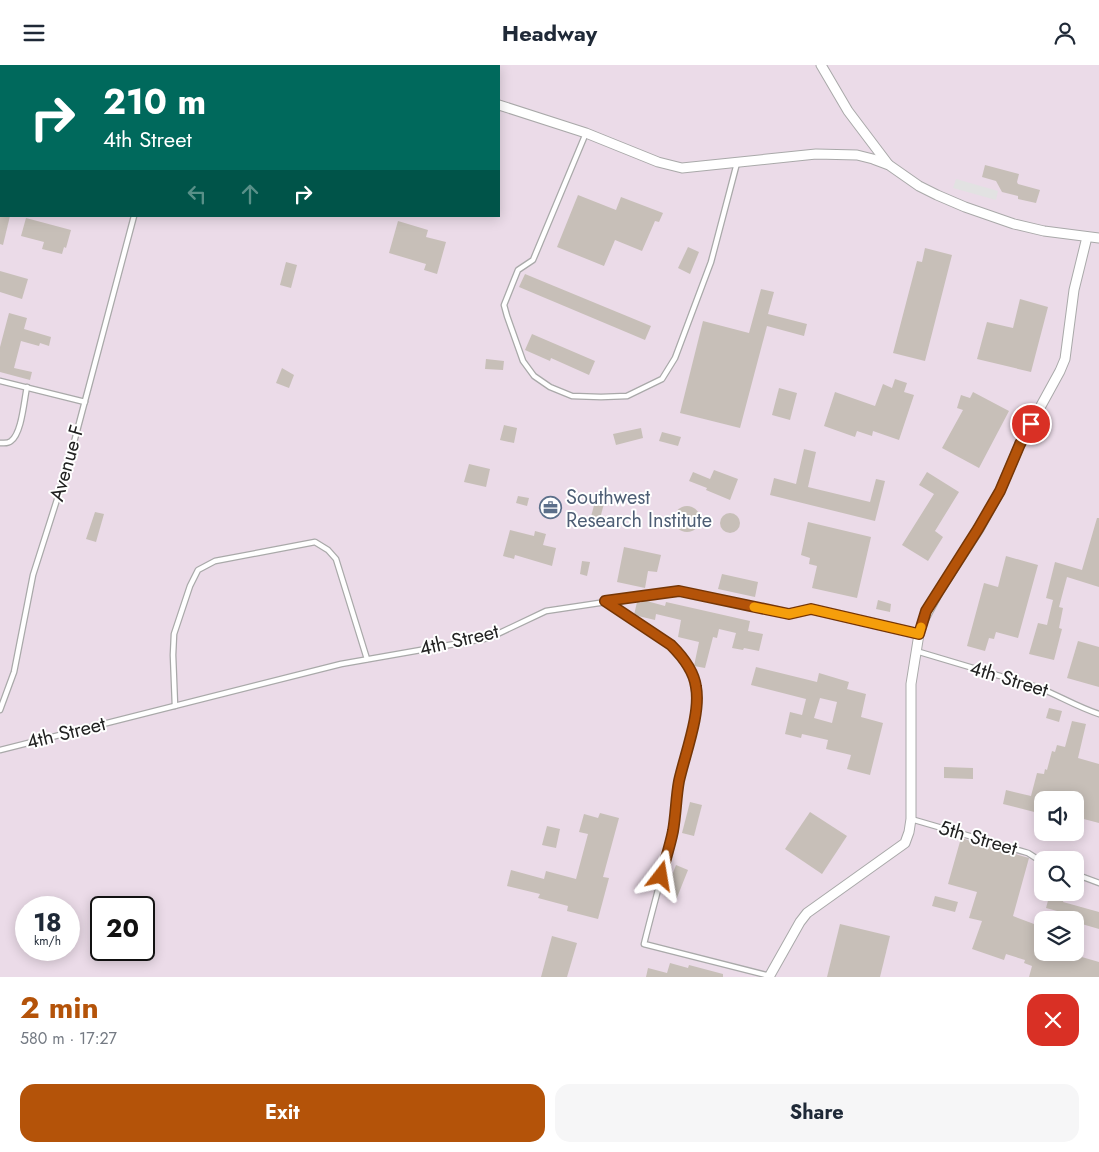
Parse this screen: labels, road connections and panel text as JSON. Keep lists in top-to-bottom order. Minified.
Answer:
{"streets":{"lane":["Avenue F","4th Street","5th Street"]},"places":{"office":["Southwest Research Institute"]},"page":{"header":"Headway","turn":["210 m","4th Street"],"speed":"18 km/h","limit":"20","heading":["2 min","580 m · 17:27"],"buttons":["Exit","Share"]}}
